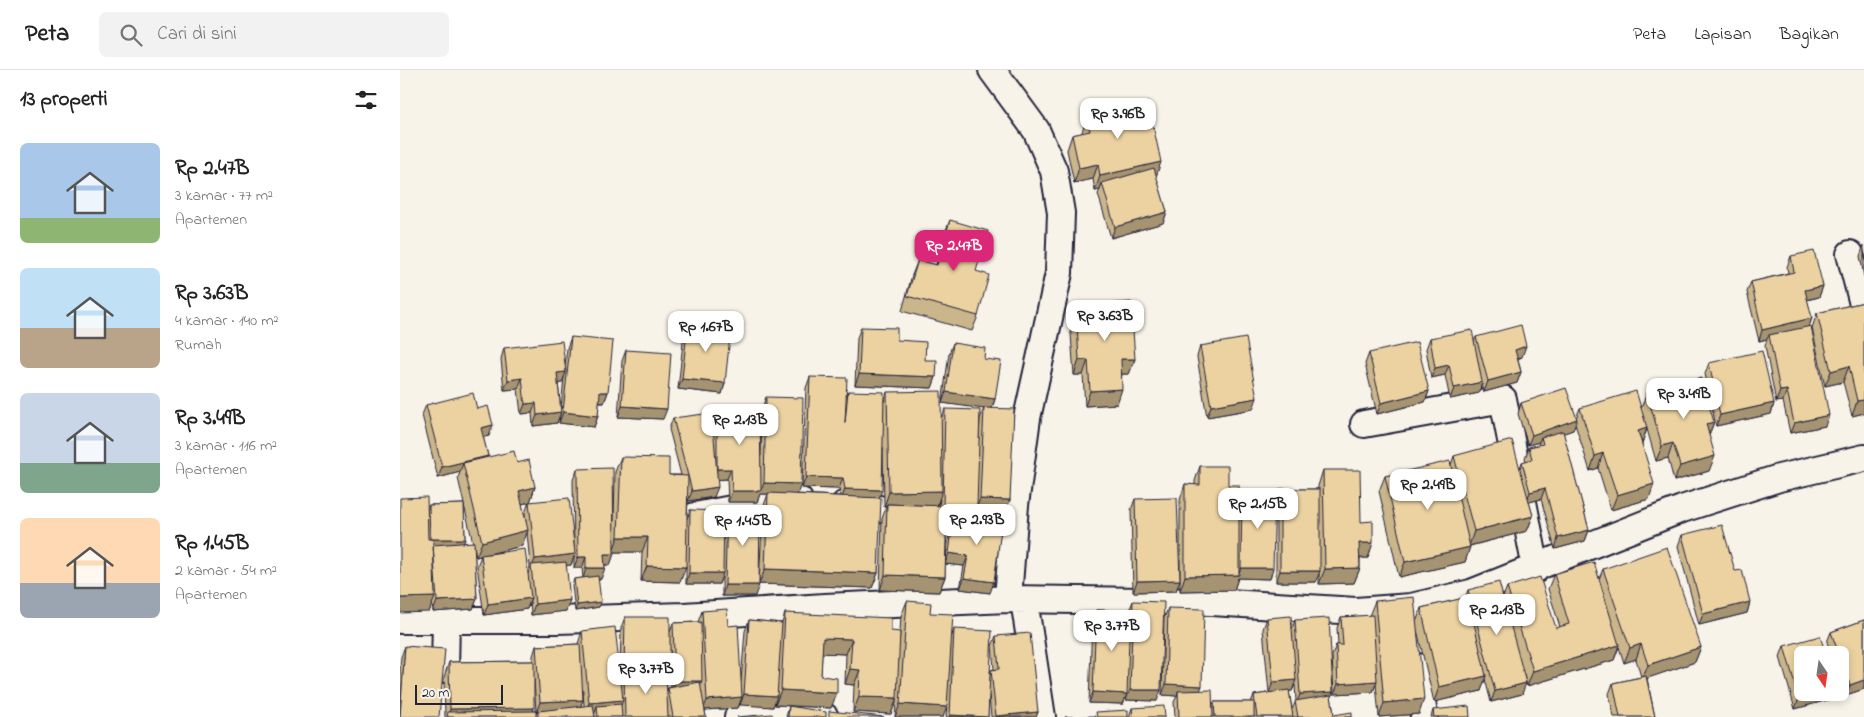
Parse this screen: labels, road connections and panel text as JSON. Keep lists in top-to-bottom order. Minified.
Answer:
{"scale_bar":"20 m","north":"bottom","page":{"header":"Peta","search":"Cari di sini","nav":["Peta","Lapisan","Bagikan"],"heading":"13 properti","price":["Rp 3.96B","Rp 2.47B","Rp 3.63B","Rp 1.67B","Rp 3.49B","Rp 2.13B","Rp 2.49B","Rp 2.15B","Rp 2.93B","Rp 1.45B","Rp 2.13B","Rp 3.77B","Rp 3.77B"],"list":[{"name":"Rp 2.47B","note":"3 kamar · 77 m² · Apartemen"},{"name":"Rp 3.63B","note":"4 kamar · 140 m² · Rumah"},{"name":"Rp 3.49B","note":"3 kamar · 116 m² · Apartemen"},{"name":"Rp 1.45B","note":"2 kamar · 54 m² · Apartemen"}],"scale":"20 m"}}
